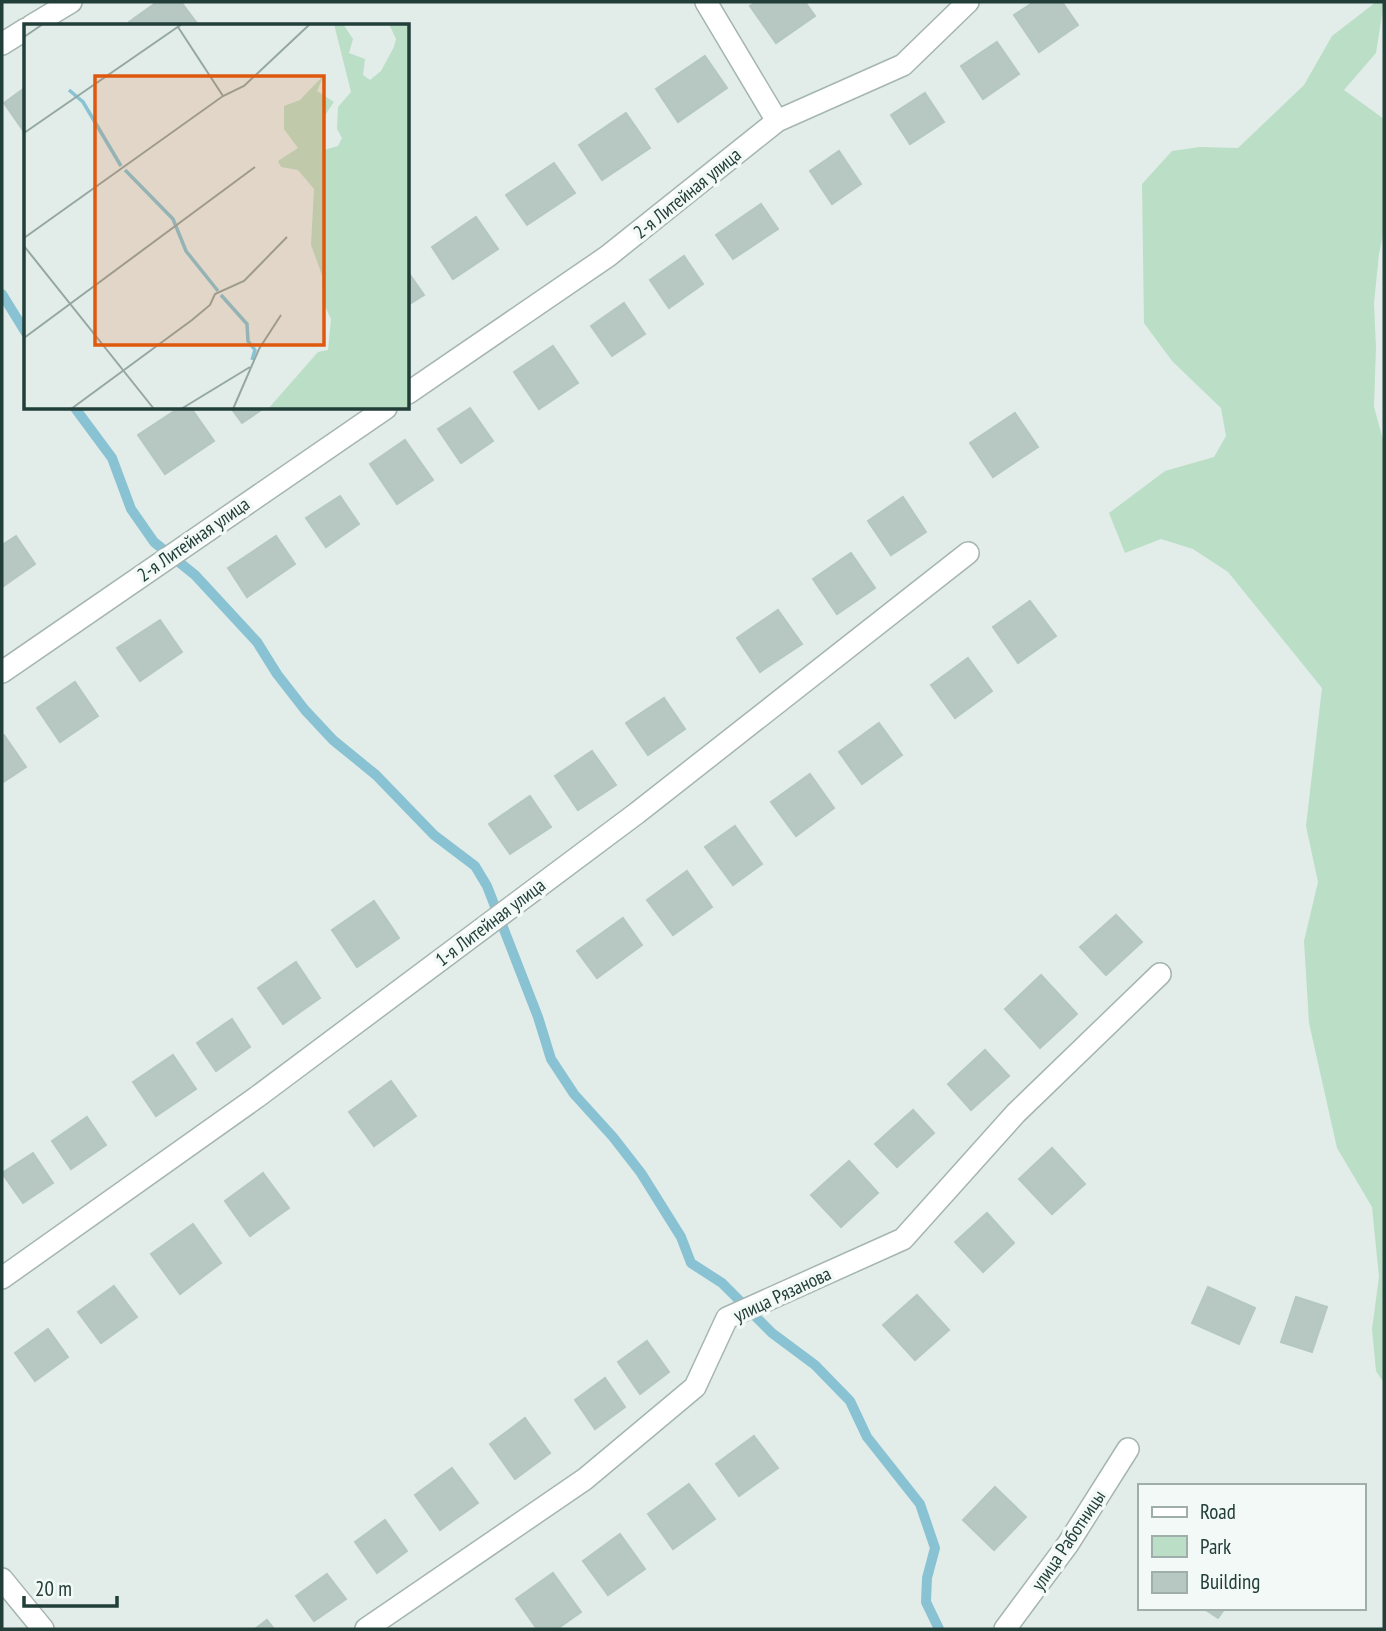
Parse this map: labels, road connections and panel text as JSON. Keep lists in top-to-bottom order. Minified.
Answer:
{"streets":{"street":["2-я Литейная улица","1-я Литейная улица","улица Рязанова","улица Работницы"]},"legend":["Road","Park","Building"],"scale_bar":"20 m"}
